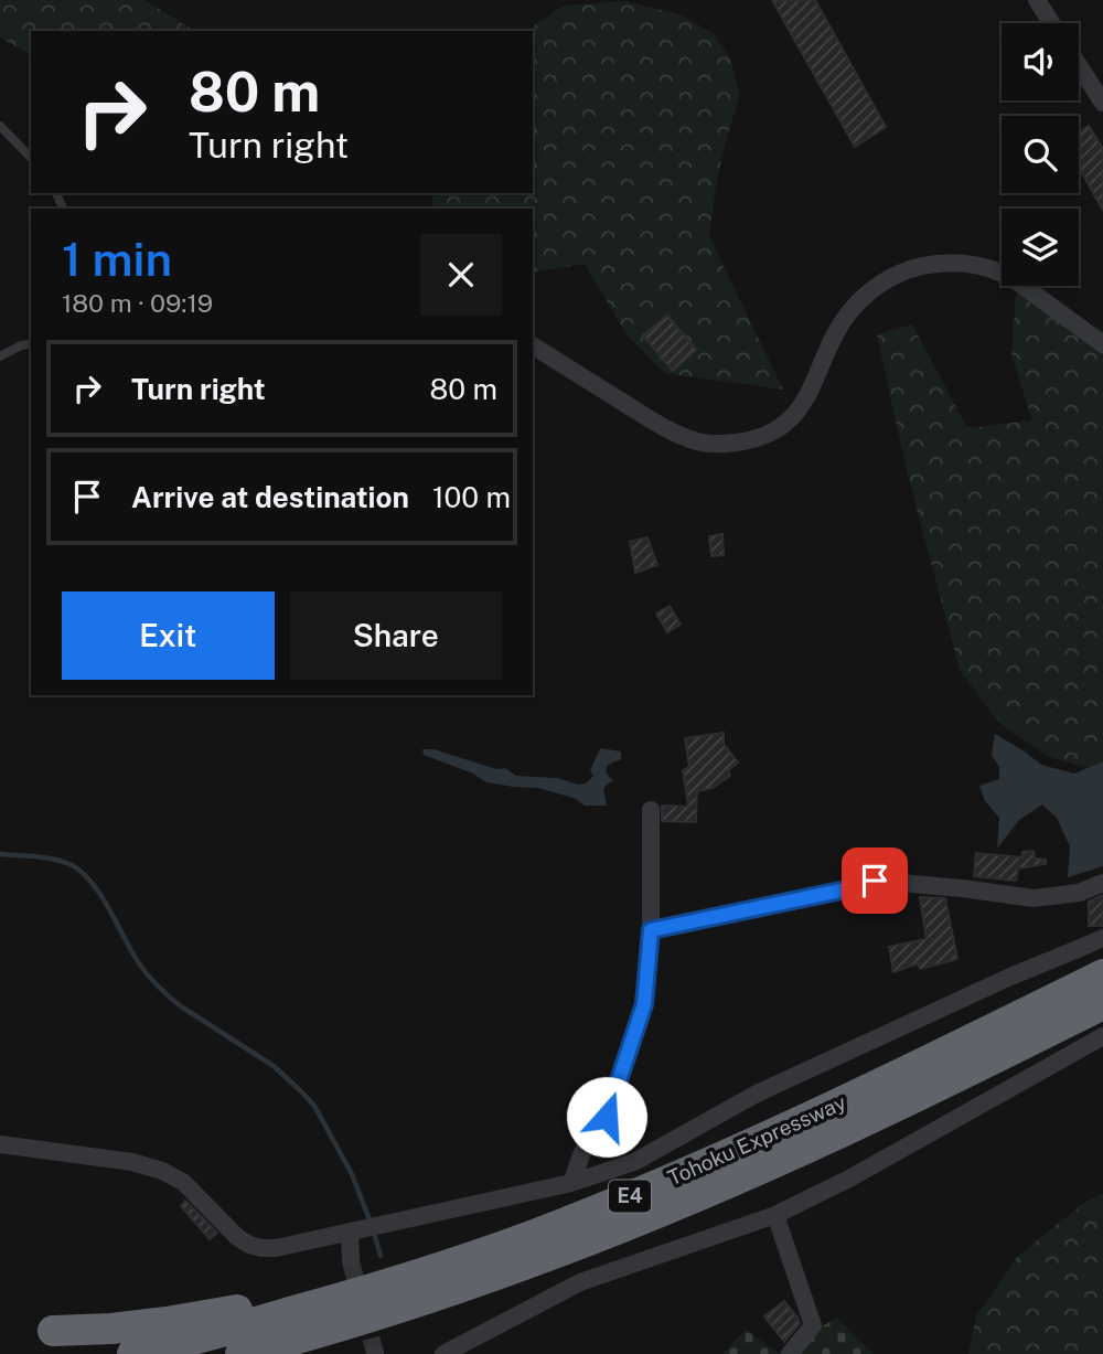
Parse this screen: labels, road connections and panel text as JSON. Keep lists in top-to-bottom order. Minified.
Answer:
{"streets":{"highway":["Tohoku Expressway","E4"]},"page":{"turn":["80 m","Turn right"],"heading":["1 min","180 m · 09:19"],"list":[{"name":"Turn right","value":"80 m"},{"name":"Arrive at destination","value":"100 m"}],"buttons":["Exit","Share"]}}
